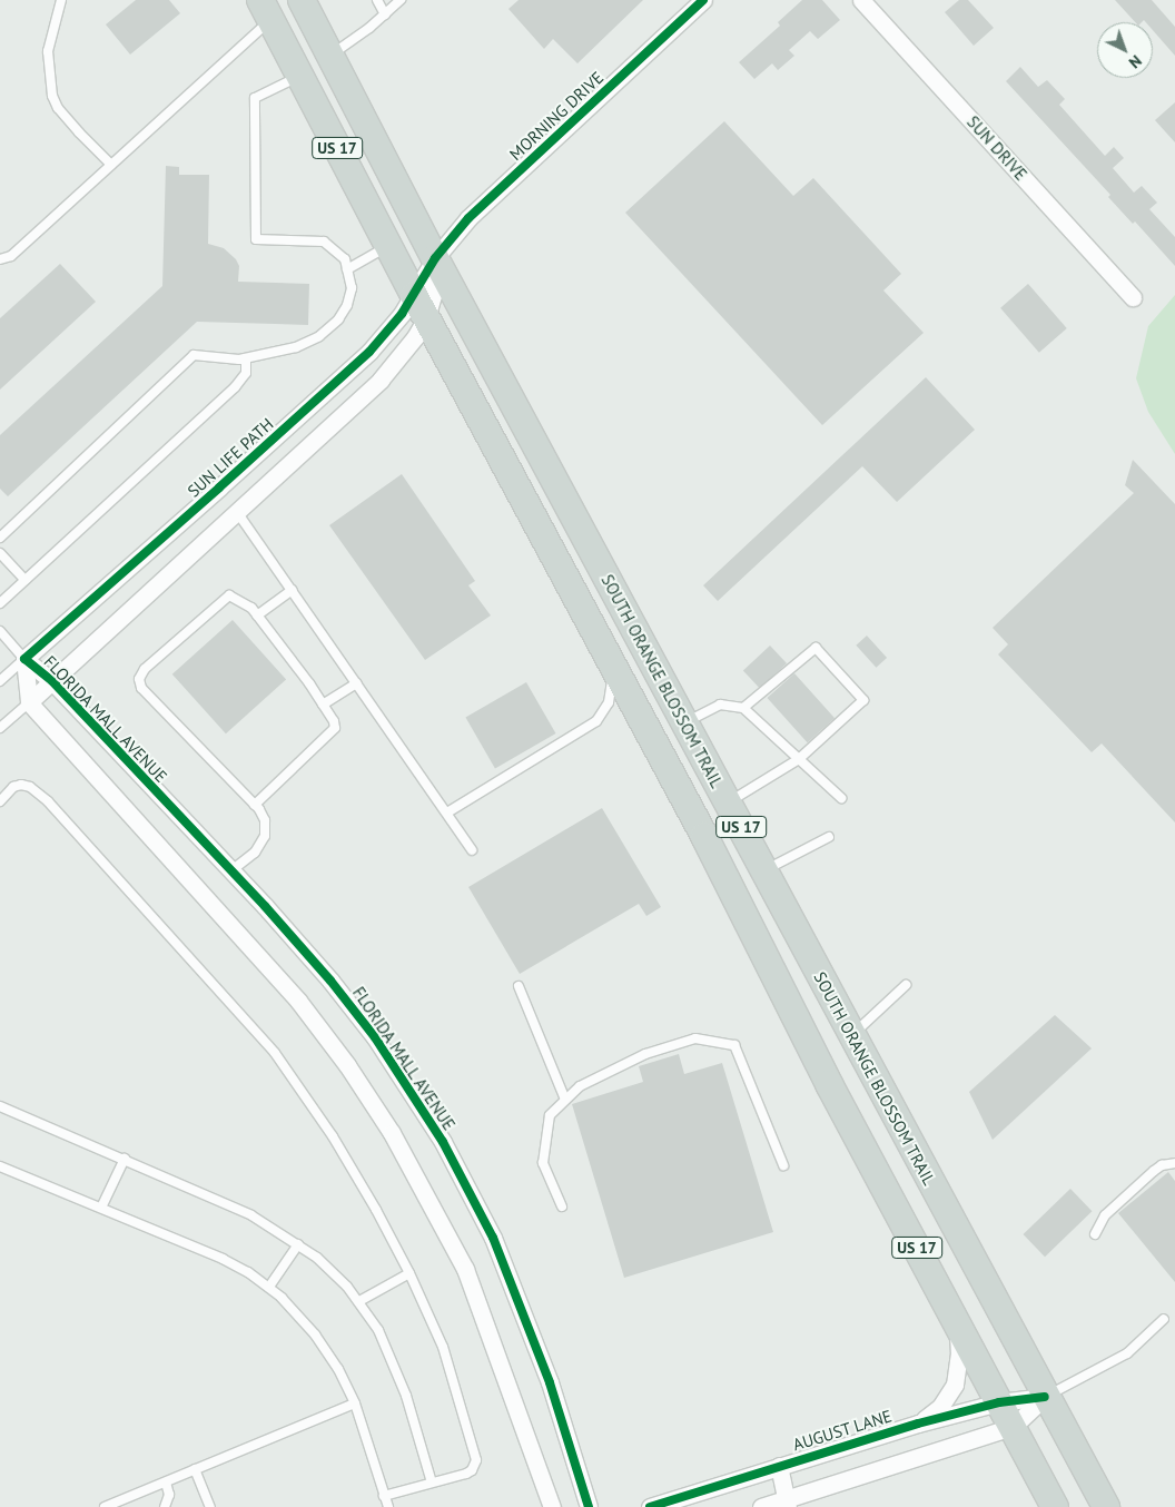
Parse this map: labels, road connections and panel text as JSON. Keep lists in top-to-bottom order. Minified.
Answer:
{"streets":{"main road":["US 17","SOUTH ORANGE BLOSSOM TRAIL"],"street":["MORNING DRIVE","SUN DRIVE","SUN LIFE PATH","FLORIDA MALL AVENUE","AUGUST LANE"]},"crossings":[["MORNING DRIVE","SUN LIFE PATH"],["MORNING DRIVE","SOUTH ORANGE BLOSSOM TRAIL"],["US 17","SUN LIFE PATH"],["US 17","AUGUST LANE"],["SUN LIFE PATH","SOUTH ORANGE BLOSSOM TRAIL"],["SUN LIFE PATH","FLORIDA MALL AVENUE"],["SOUTH ORANGE BLOSSOM TRAIL","AUGUST LANE"]],"north":"bottom right"}
